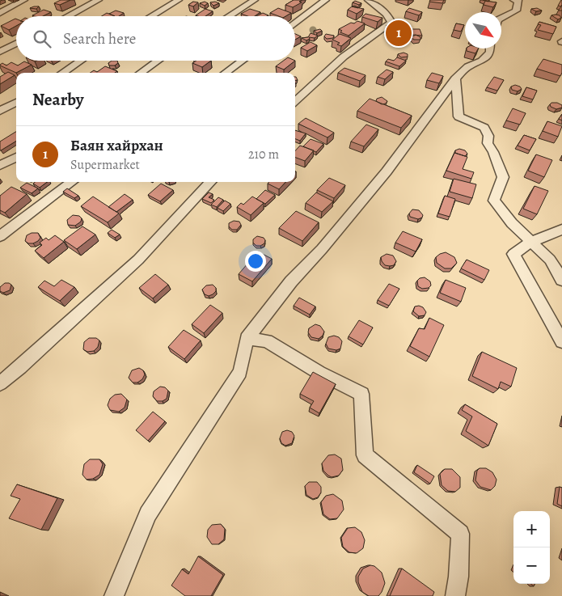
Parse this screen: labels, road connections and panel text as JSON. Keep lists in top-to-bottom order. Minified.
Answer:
{"north":"bottom right","page":{"search":"Search here","pins":"1","heading":"Nearby","list":[{"mark":"1","name":"Баян хайрхан","note":"Supermarket","value":"210 m"}],"map_buttons":["+","−"]}}
